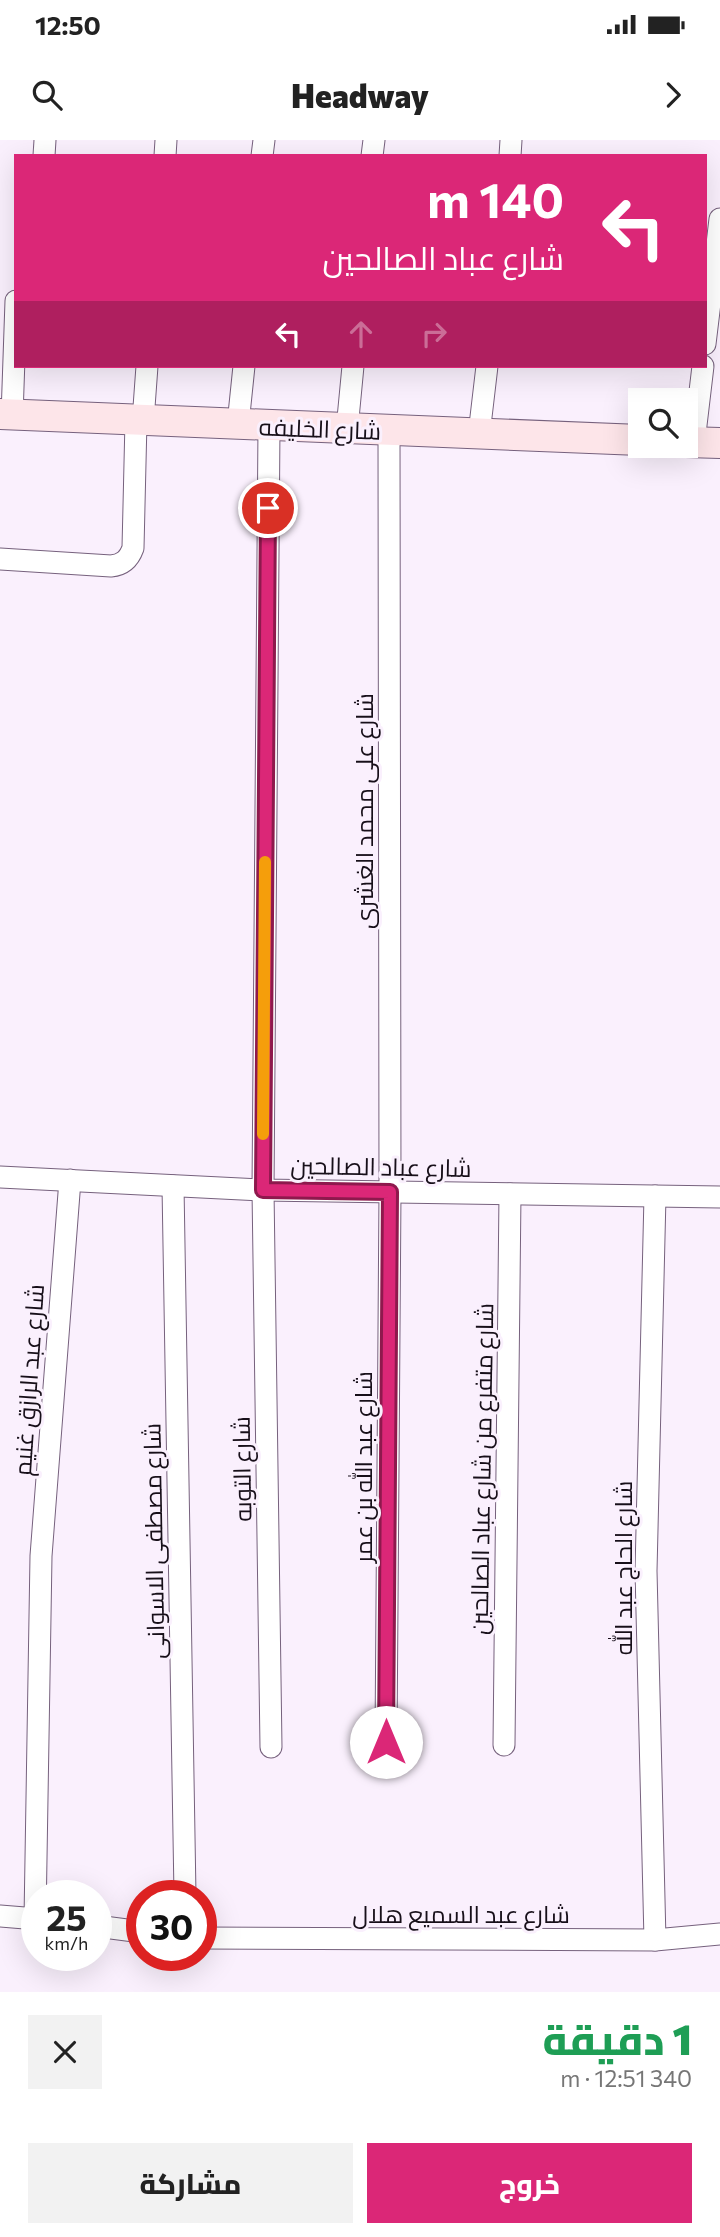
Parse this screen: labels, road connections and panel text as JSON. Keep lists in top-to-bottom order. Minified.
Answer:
{"streets":{"main road":["شارع الخليفه"],"street":["شارع على محمد الغشرى","شارع عباد الصالحين","شارع عبد الرازق غنيم","شارع عبد الله بن عمر","شارع التوبه","شارع متفرع من شارع عباد الصالحين","شارع مصطفى الاسوانى","شارع الحاج عبد الله","شارع عبد السميع هلال"]},"crossings":[["شارع الخليفه","شارع على محمد الغشرى"],["شارع الخليفه","شارع التوبه"],["شارع على محمد الغشرى","شارع عباد الصالحين"],["شارع على محمد الغشرى","شارع عبد الله بن عمر"],["شارع عباد الصالحين","شارع عبد الرازق غنيم"],["شارع عباد الصالحين","شارع عبد الله بن عمر"],["شارع عباد الصالحين","شارع التوبه"],["شارع عباد الصالحين","شارع متفرع من شارع عباد الصالحين"],["شارع عباد الصالحين","شارع مصطفى الاسوانى"],["شارع عباد الصالحين","شارع الحاج عبد الله"],["شارع الحاج عبد الله","شارع عبد السميع هلال"]],"page":{"status":"12:50","header":"Headway","turn":["140 m","شارع عباد الصالحين"],"speed":"25 km/h","limit":"30","heading":["1 دقيقة","340 m · 12:51"],"buttons":["خروج","مشاركة"]}}
